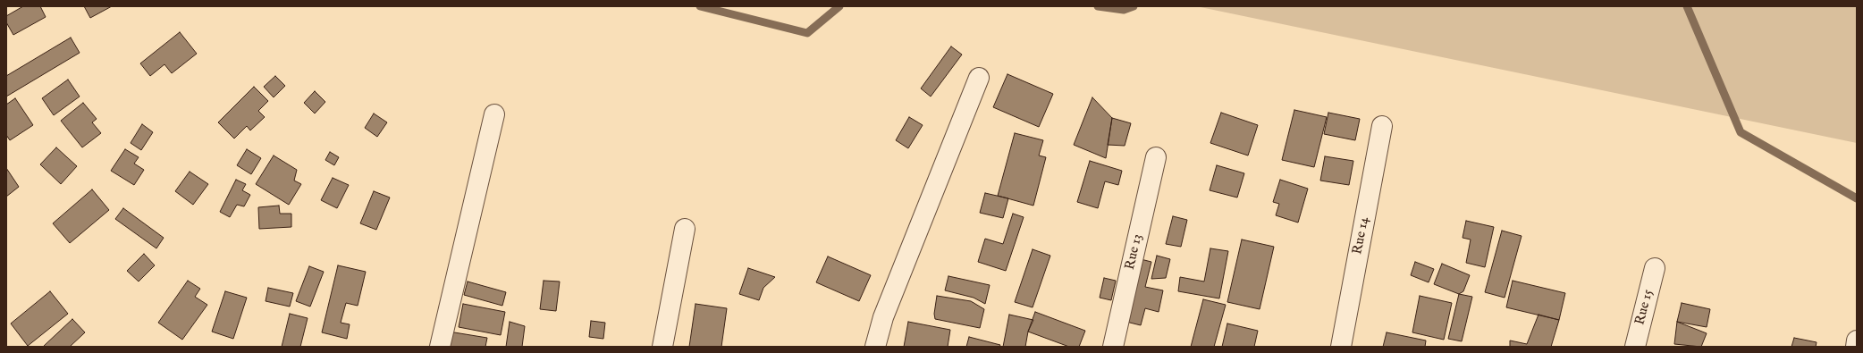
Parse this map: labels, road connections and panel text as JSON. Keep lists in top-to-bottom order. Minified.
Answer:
{"streets":{"street":["Rue 14","Rue 13","Rue 15"]}}
